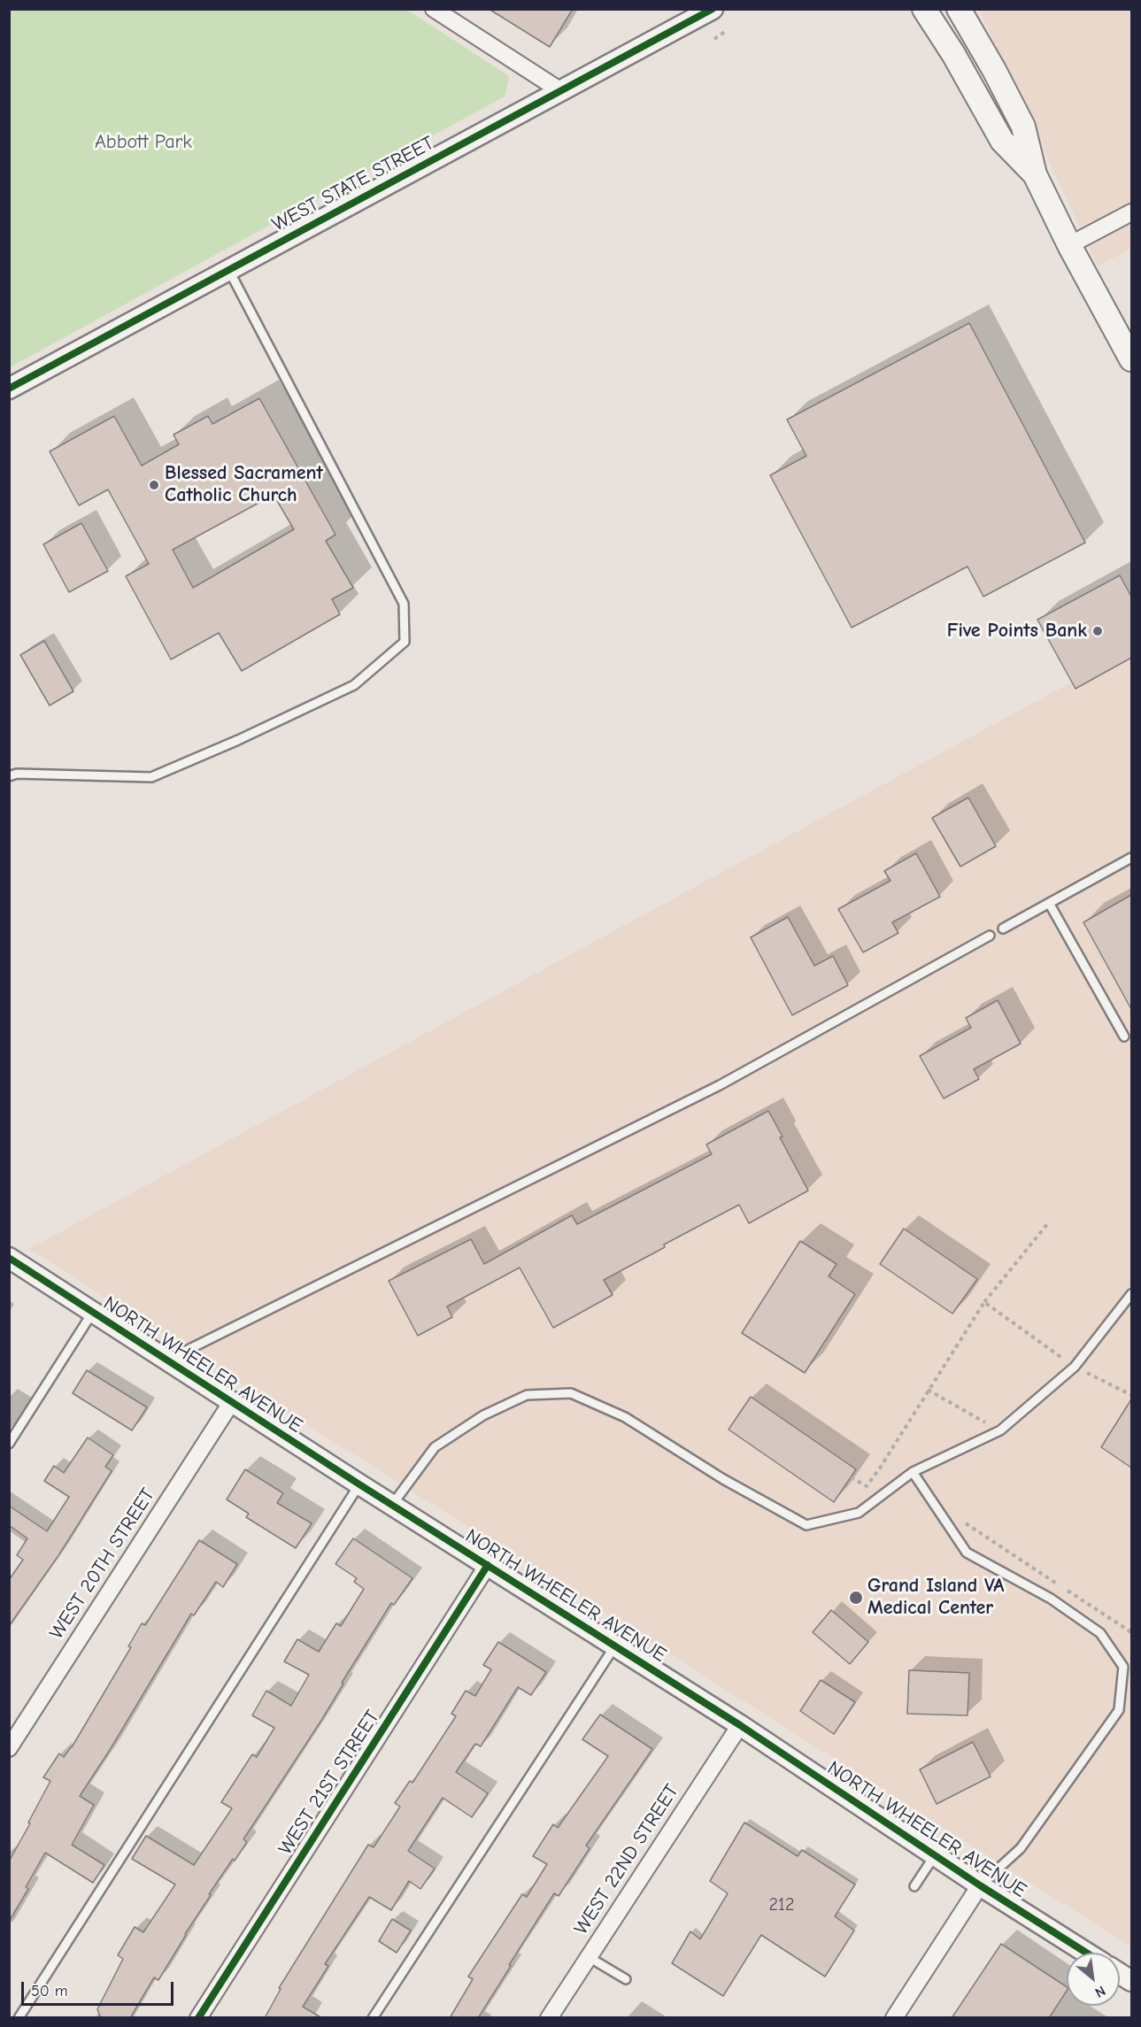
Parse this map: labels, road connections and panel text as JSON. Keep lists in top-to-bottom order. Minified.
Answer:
{"streets":{"street":["WEST STATE STREET","NORTH WHEELER AVENUE","WEST 20TH STREET","WEST 21ST STREET","WEST 22ND STREET"]},"crossings":[["NORTH WHEELER AVENUE","WEST 20TH STREET"],["NORTH WHEELER AVENUE","WEST 21ST STREET"],["NORTH WHEELER AVENUE","WEST 22ND STREET"]],"parks":["Abbott Park"],"places":["Blessed Sacrament Catholic Church","Five Points Bank","Grand Island VA Medical Center"],"house_numbers":["212"],"scale_bar":"50 m","north":"bottom right"}
